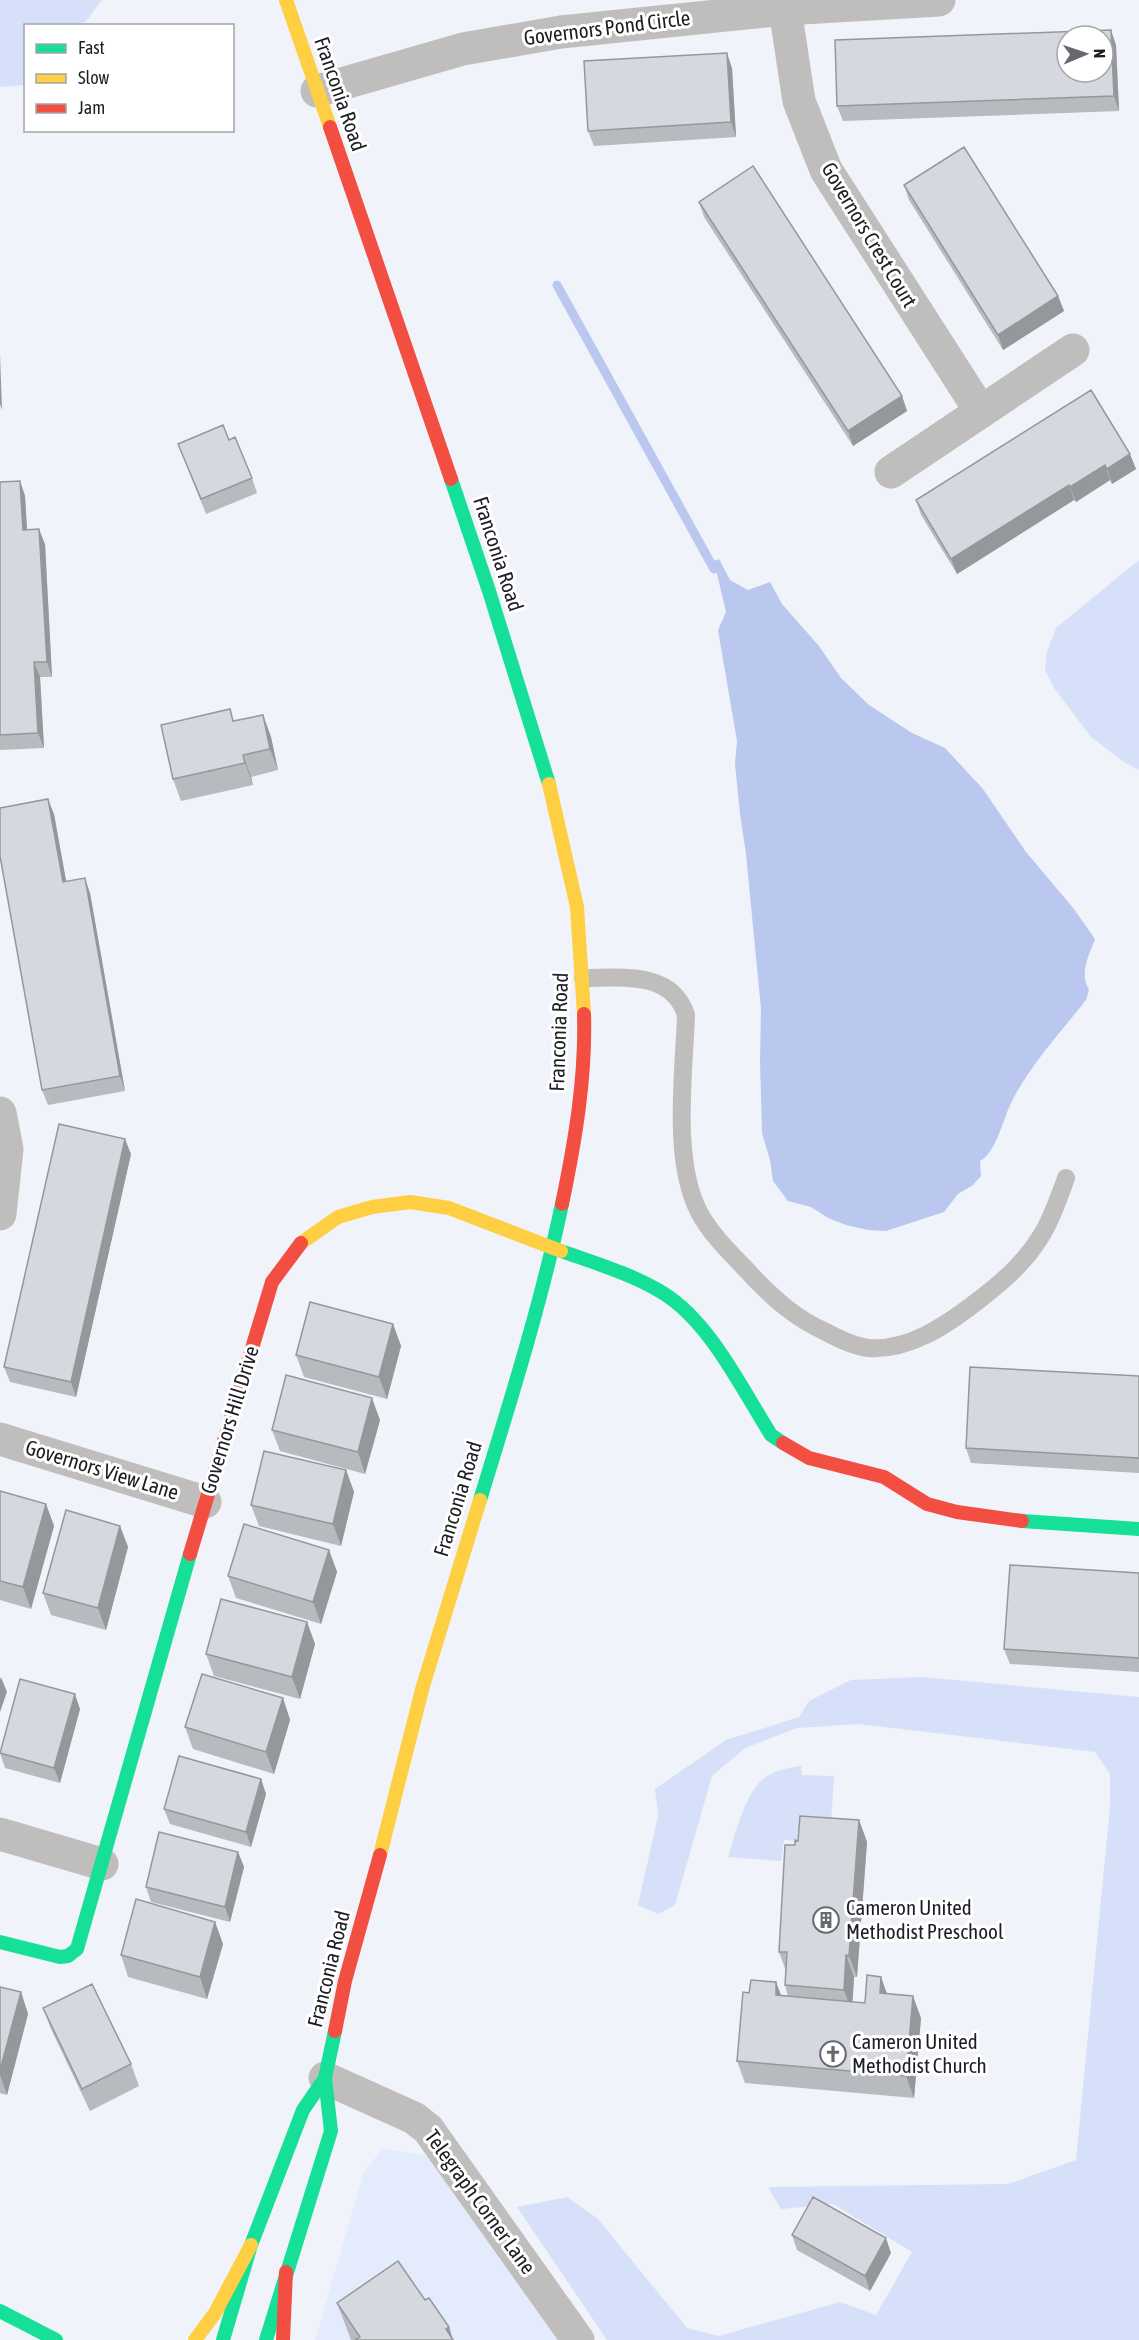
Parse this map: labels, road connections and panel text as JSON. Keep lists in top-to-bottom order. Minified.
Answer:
{"streets":{"main road":["Franconia Road","Governors Hill Drive"],"street":["Governors Pond Circle","Governors Crest Court","Governors View Lane","Telegraph Corner Lane"]},"crossings":[["Governors Pond Circle","Franconia Road"],["Governors Pond Circle","Governors Crest Court"],["Franconia Road","Governors Hill Drive"],["Franconia Road","Telegraph Corner Lane"],["Governors Hill Drive","Governors View Lane"]],"places":{"building":["Cameron United Methodist Preschool"],"church":["Cameron United Methodist Church"]},"legend":["Fast","Slow","Jam"],"north":"right"}
